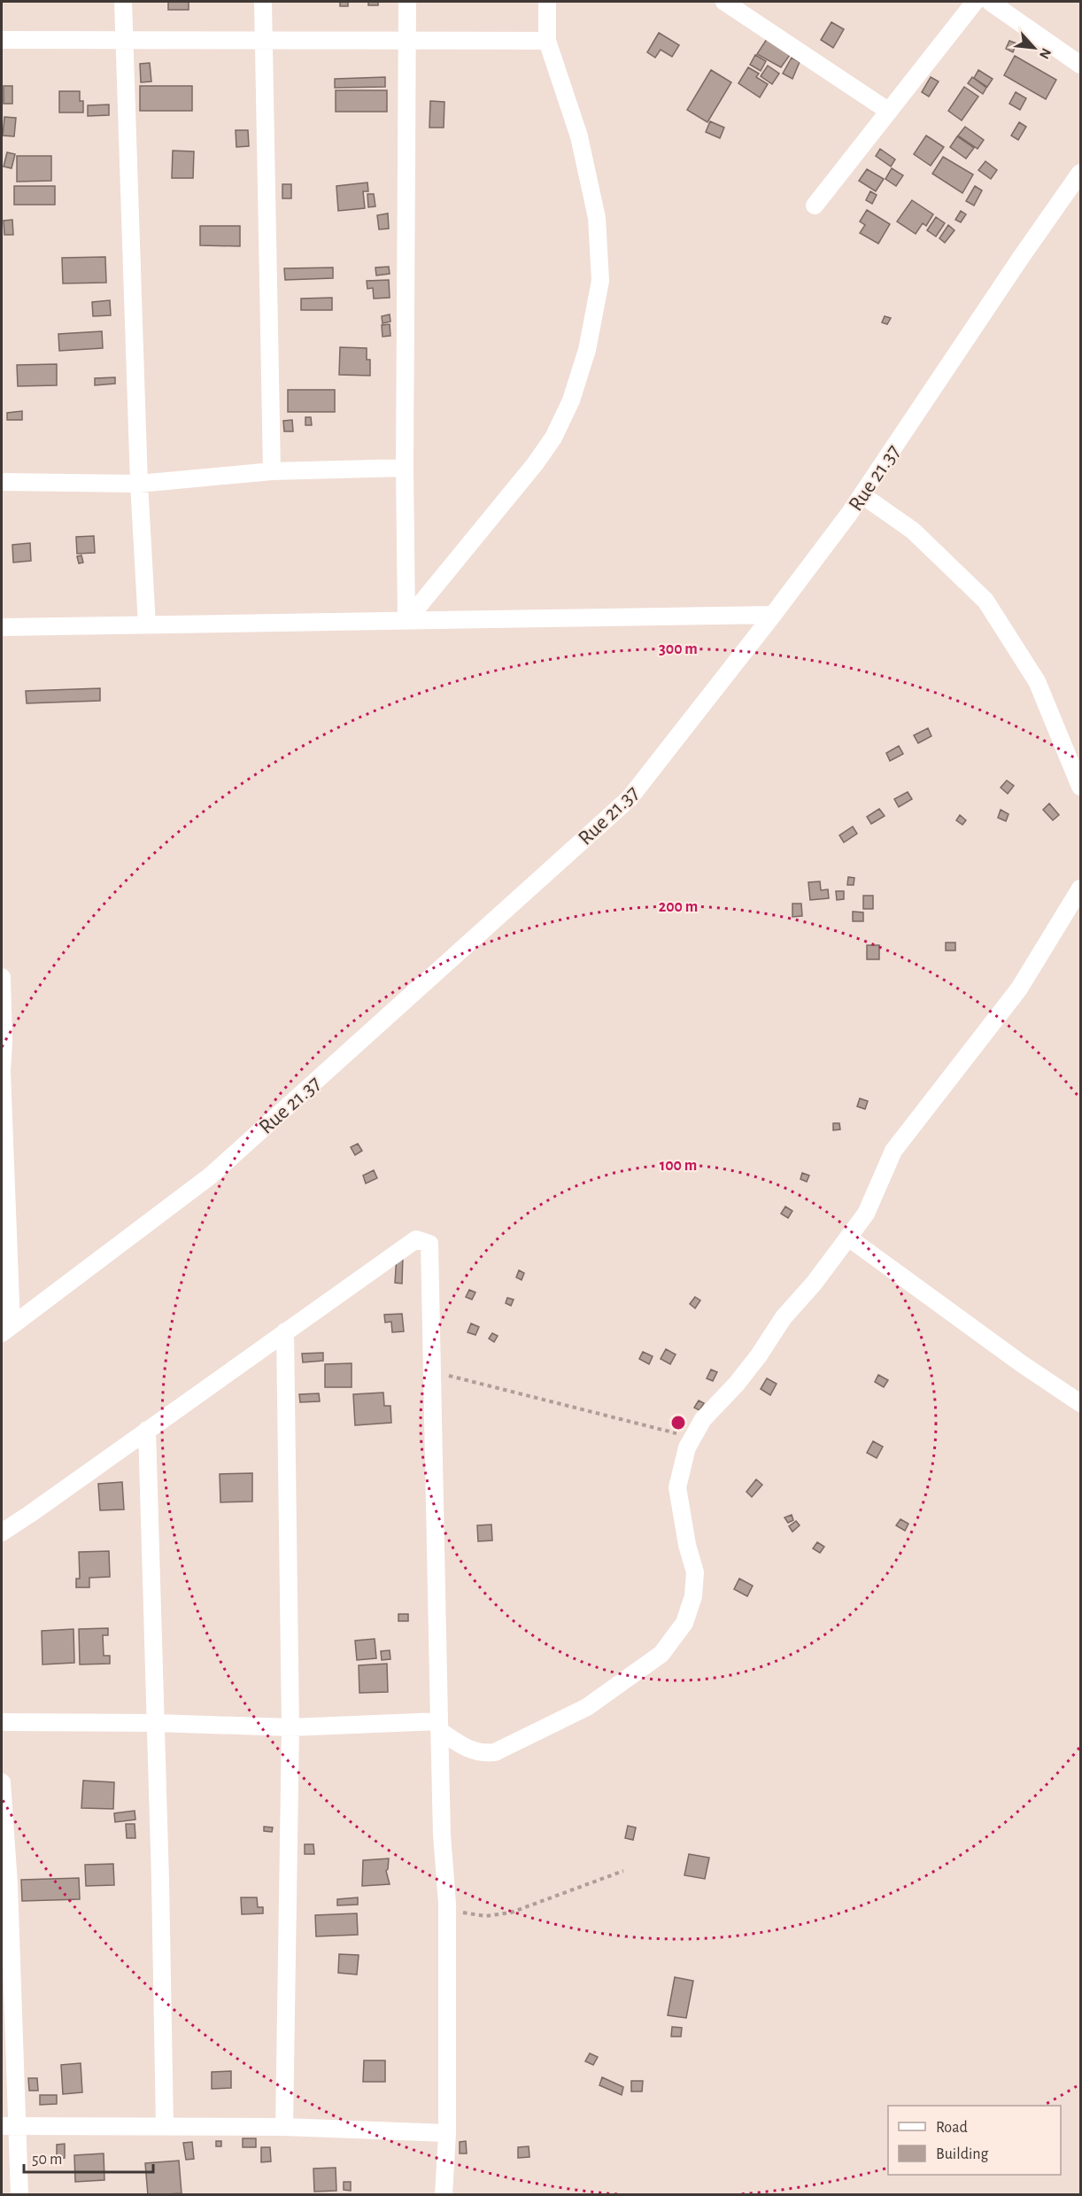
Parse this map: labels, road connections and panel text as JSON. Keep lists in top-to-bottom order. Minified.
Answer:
{"streets":{"street":["Rue 21.37"]},"legend":["Road","Building"],"scale_bar":"50 m","north":"bottom right","rings":["300 m","200 m","100 m"]}
